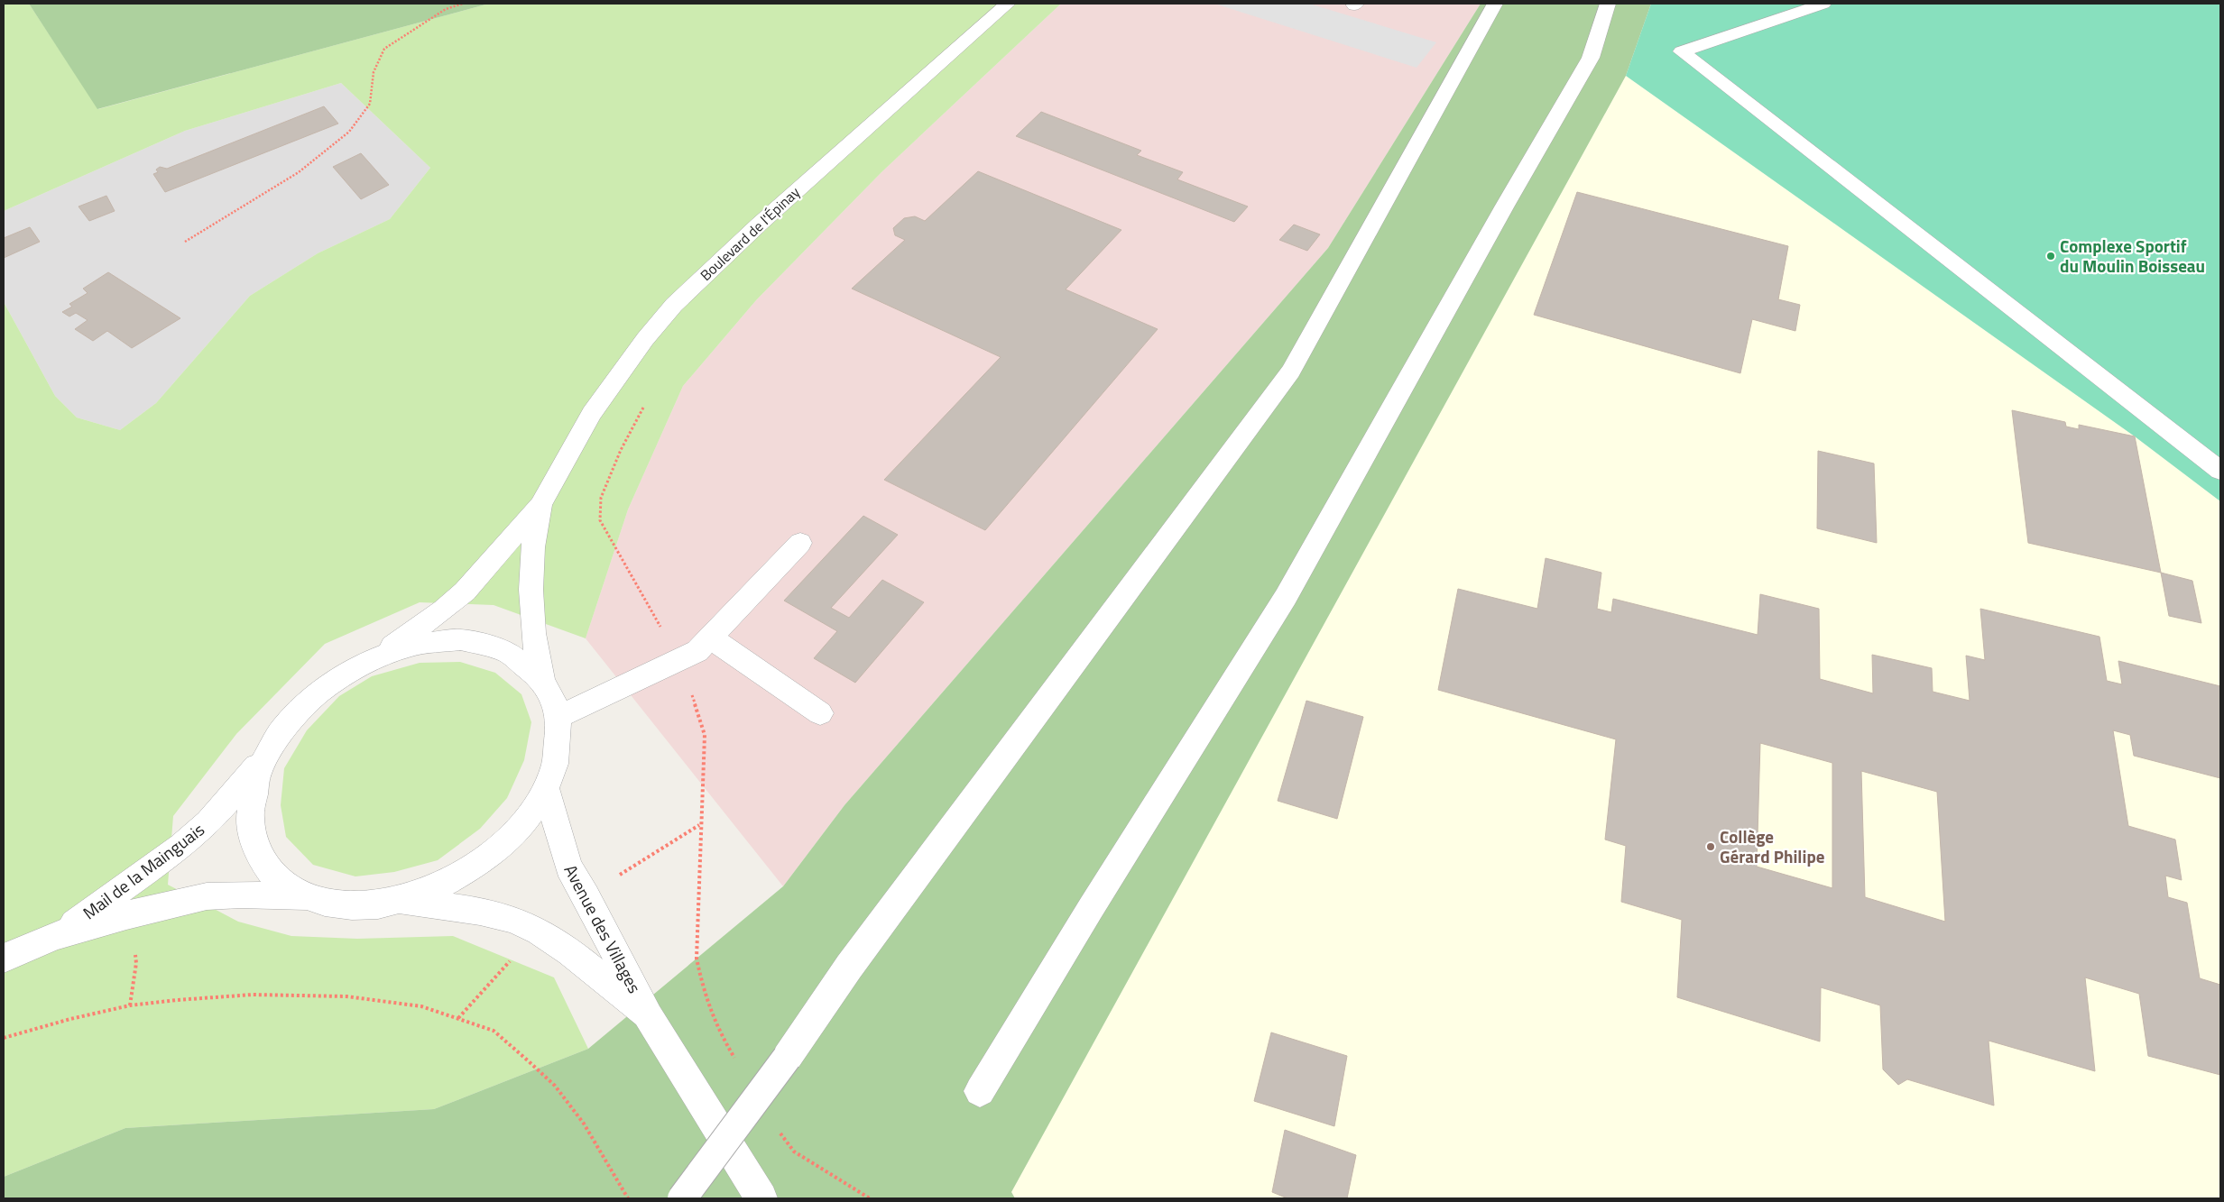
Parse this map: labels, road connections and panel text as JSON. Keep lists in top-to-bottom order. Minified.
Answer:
{"streets":{"street":["Boulevard de l'Épinay","Mail de la Mainguais","Avenue des Villages"]},"places":["Complexe Sportif du Moulin Boisseau","Collège Gérard Philipe"]}
